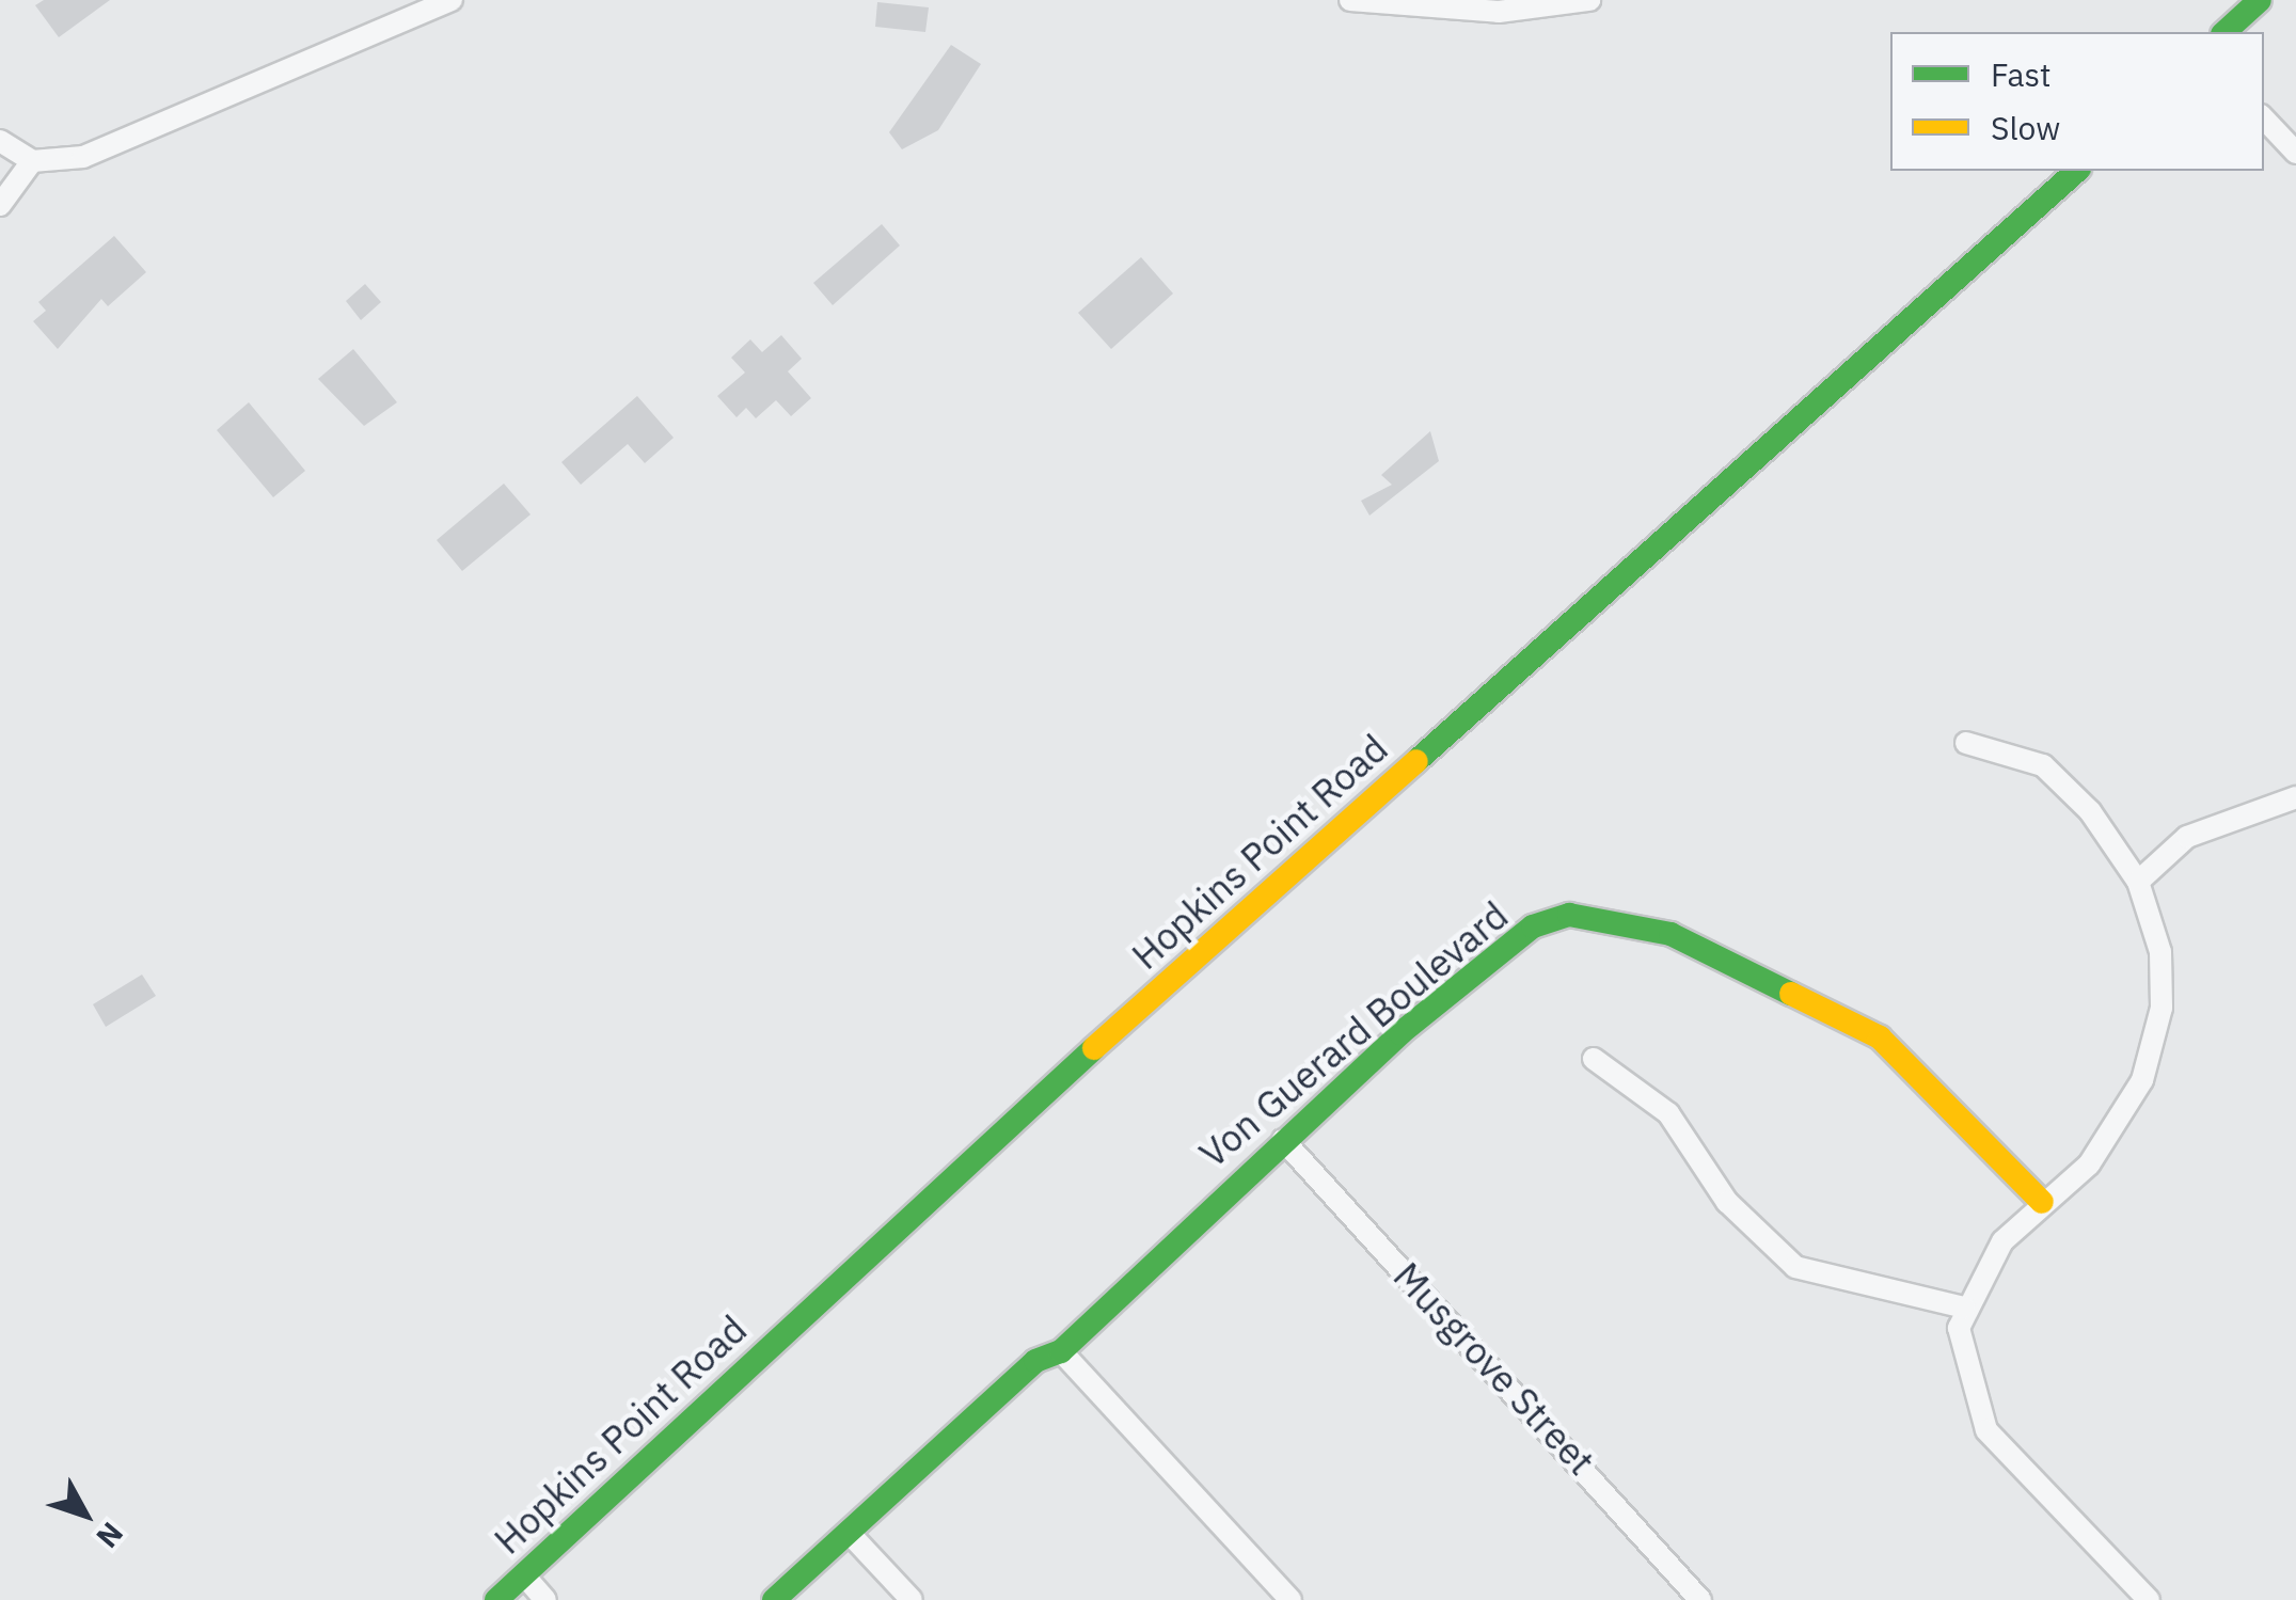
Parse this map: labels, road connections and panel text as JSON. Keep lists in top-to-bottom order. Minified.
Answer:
{"streets":{"street":["Hopkins Point Road","Von Guerard Boulevard","Musgrove Street"]},"crossings":[["Von Guerard Boulevard","Musgrove Street"]],"legend":["Fast","Slow"],"north":"bottom right"}
